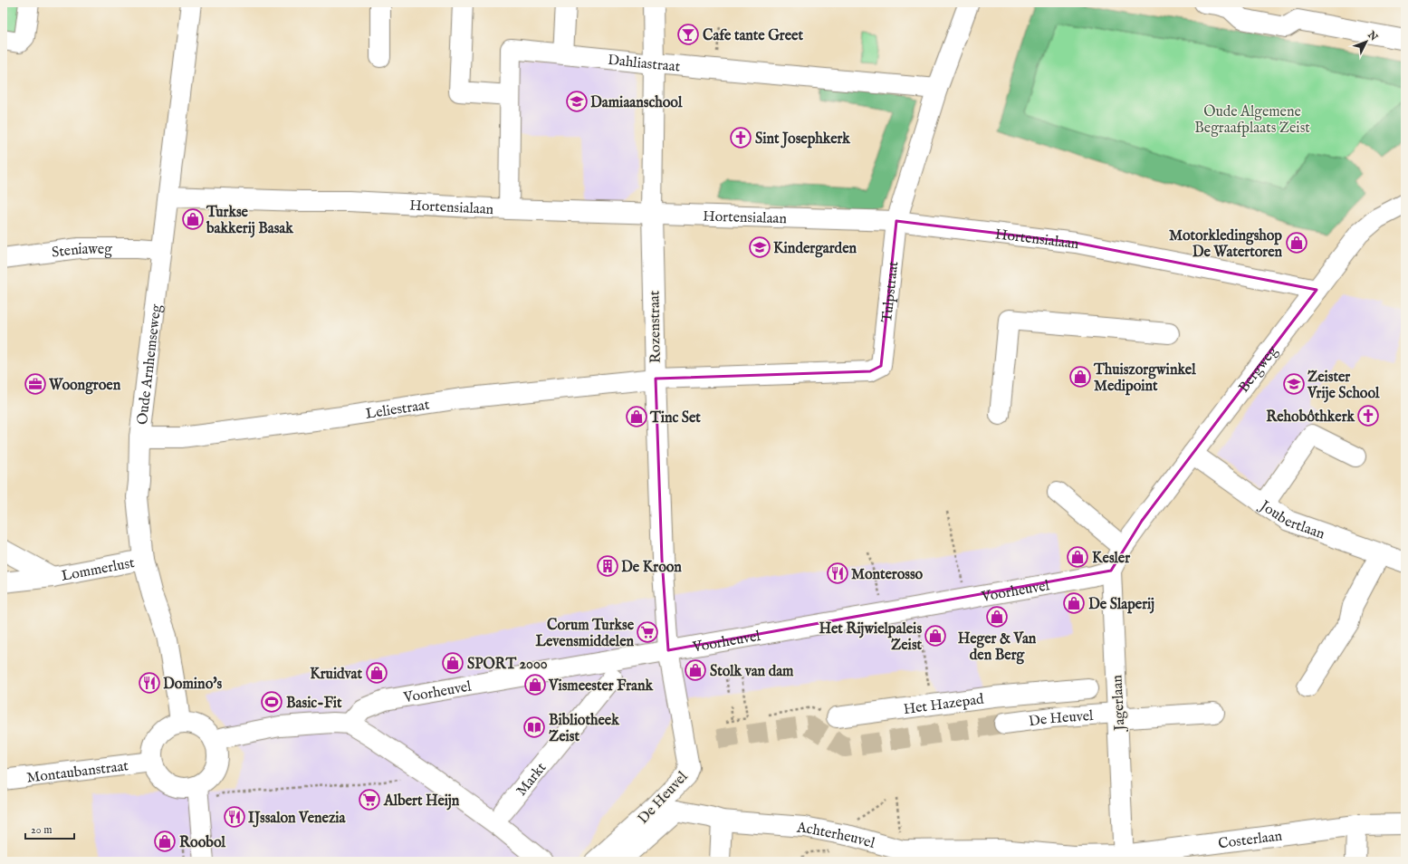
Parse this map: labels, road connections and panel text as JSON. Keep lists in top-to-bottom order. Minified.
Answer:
{"streets":{"street":["Dahliastraat","Hortensialaan","Steniaweg","Tulpstraat","Rozenstraat","Oude Arnhemseweg","Bergweg","Leliestraat","Joubertlaan","Lommerlust","Voorheuvel","Het Hazepad","Jagerlaan","De Heuvel","Montaubanstraat","Markt","Achterheuvel","Costerlaan"]},"crossings":[["Dahliastraat","Hortensialaan"],["Dahliastraat","Tulpstraat"],["Dahliastraat","Rozenstraat"],["Hortensialaan","Tulpstraat"],["Hortensialaan","Rozenstraat"],["Hortensialaan","Oude Arnhemseweg"],["Hortensialaan","Bergweg"],["Steniaweg","Oude Arnhemseweg"],["Tulpstraat","Rozenstraat"],["Tulpstraat","Leliestraat"],["Rozenstraat","Leliestraat"],["Rozenstraat","Voorheuvel"],["Rozenstraat","De Heuvel"],["Oude Arnhemseweg","Leliestraat"],["Oude Arnhemseweg","Lommerlust"],["Oude Arnhemseweg","Montaubanstraat"],["Bergweg","Joubertlaan"],["Bergweg","Jagerlaan"],["Voorheuvel","Jagerlaan"],["Voorheuvel","De Heuvel"],["Jagerlaan","De Heuvel"],["Jagerlaan","Achterheuvel"],["Jagerlaan","Costerlaan"],["De Heuvel","Achterheuvel"],["Achterheuvel","Costerlaan"]],"parks":["Oude Algemene Begraafplaats Zeist"],"places":{"bar":["Cafe tante Greet"],"school or university":["Damiaanschool","Kindergarden","Zeister Vrije School"],"church":["Sint Josephkerk","Rehobôthkerk"],"shop":["Turkse bakkerij Basak","Motorkledingshop De Watertoren","Thuiszorgwinkel Medipoint","Tinc Set","Kesler","De Slaperij","Heger & Van den Berg","Het Rijwielpaleis Zeist","SPORT 2000","Stolk van dam","Kruidvat","Vismeester Frank","Roobol"],"office":["Woongroen"],"building":["De Kroon"],"restaurant":["Monterosso","Domino's","IJssalon Venezia"],"supermarket":["Corum Turkse Levensmiddelen","Albert Heijn"],"sports":["Basic-Fit"],"library":["Bibliotheek Zeist"]},"scale_bar":"20 m","north":"top right"}
